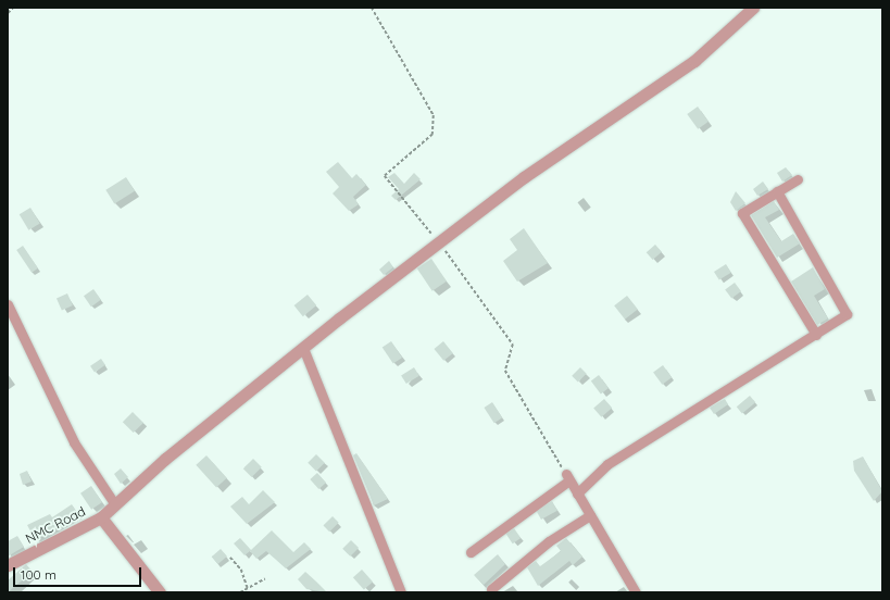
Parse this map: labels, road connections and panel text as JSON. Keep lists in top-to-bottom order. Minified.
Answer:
{"streets":{"street":["NMC Road"]},"scale_bar":"100 m"}
